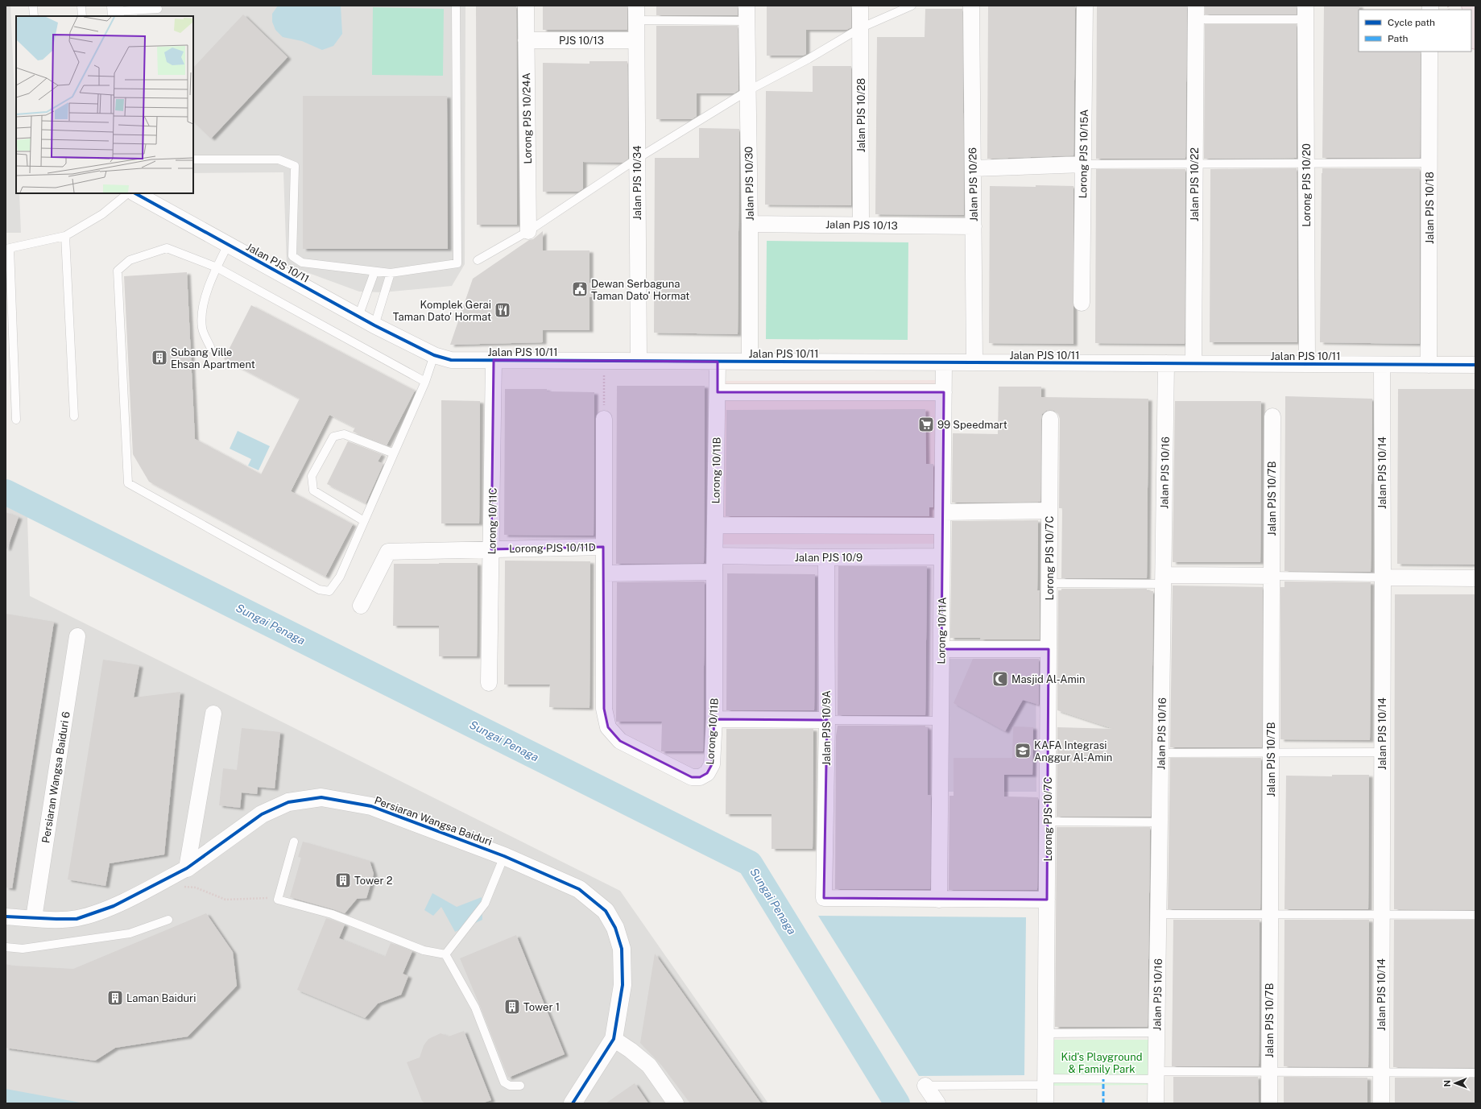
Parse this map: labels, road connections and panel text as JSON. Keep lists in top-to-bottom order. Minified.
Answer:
{"streets":{"street":["PJS 10/13","Jalan PJS 10/28","Lorong PJS 10/24A","Lorong PJS 10/15A","Jalan PJS 10/34","Jalan PJS 10/30","Jalan PJS 10/26","Jalan PJS 10/22","Lorong PJS 10/20","Jalan PJS 10/18","Jalan PJS 10/13","Jalan PJS 10/11","Lorong 10/11B","Jalan PJS 10/16","Jalan PJS 10/14","Jalan PJS 10/7B","Lorong 10/11C","Lorong PJS 10/11D","Jalan PJS 10/9","Lorong PJS 10/7C","Lorong 10/11A","Jalan PJS 10/9A","Persiaran Wangsa Baiduri 6","Persiaran Wangsa Baiduri"]},"crossings":[["PJS 10/13","Lorong PJS 10/24A"],["PJS 10/13","Jalan PJS 10/34"],["Jalan PJS 10/28","Jalan PJS 10/13"],["Jalan PJS 10/34","Jalan PJS 10/11"],["Jalan PJS 10/30","Jalan PJS 10/13"],["Jalan PJS 10/30","Jalan PJS 10/11"],["Jalan PJS 10/26","Jalan PJS 10/13"],["Jalan PJS 10/26","Jalan PJS 10/11"],["Jalan PJS 10/22","Jalan PJS 10/11"],["Lorong PJS 10/20","Jalan PJS 10/11"],["Jalan PJS 10/18","Jalan PJS 10/11"],["Jalan PJS 10/11","Lorong 10/11B"],["Jalan PJS 10/11","Jalan PJS 10/16"],["Jalan PJS 10/11","Jalan PJS 10/14"],["Jalan PJS 10/11","Lorong 10/11C"],["Jalan PJS 10/11","Lorong 10/11A"],["Lorong 10/11B","Lorong PJS 10/11D"],["Lorong 10/11B","Jalan PJS 10/9"],["Lorong 10/11C","Lorong PJS 10/11D"],["Jalan PJS 10/9","Lorong 10/11A"],["Jalan PJS 10/9","Jalan PJS 10/9A"],["Lorong 10/11A","Jalan PJS 10/9A"],["Persiaran Wangsa Baiduri 6","Persiaran Wangsa Baiduri"]],"water":["Sungai Penaga"],"parks":["Kid's Playground & Family Park"],"places":{"public building":["Dewan Serbaguna Taman Dato' Hormat"],"restaurant":["Komplek Gerai Taman Dato' Hormat"],"building":["Subang Ville Ehsan Apartment","Tower 2","Laman Baiduri","Tower 1"],"supermarket":["99 Speedmart"],"mosque":["Masjid Al-Amin"],"school or university":["KAFA Integrasi Anggur Al-Amin"]},"legend":["Cycle path","Path"],"north":"left"}
